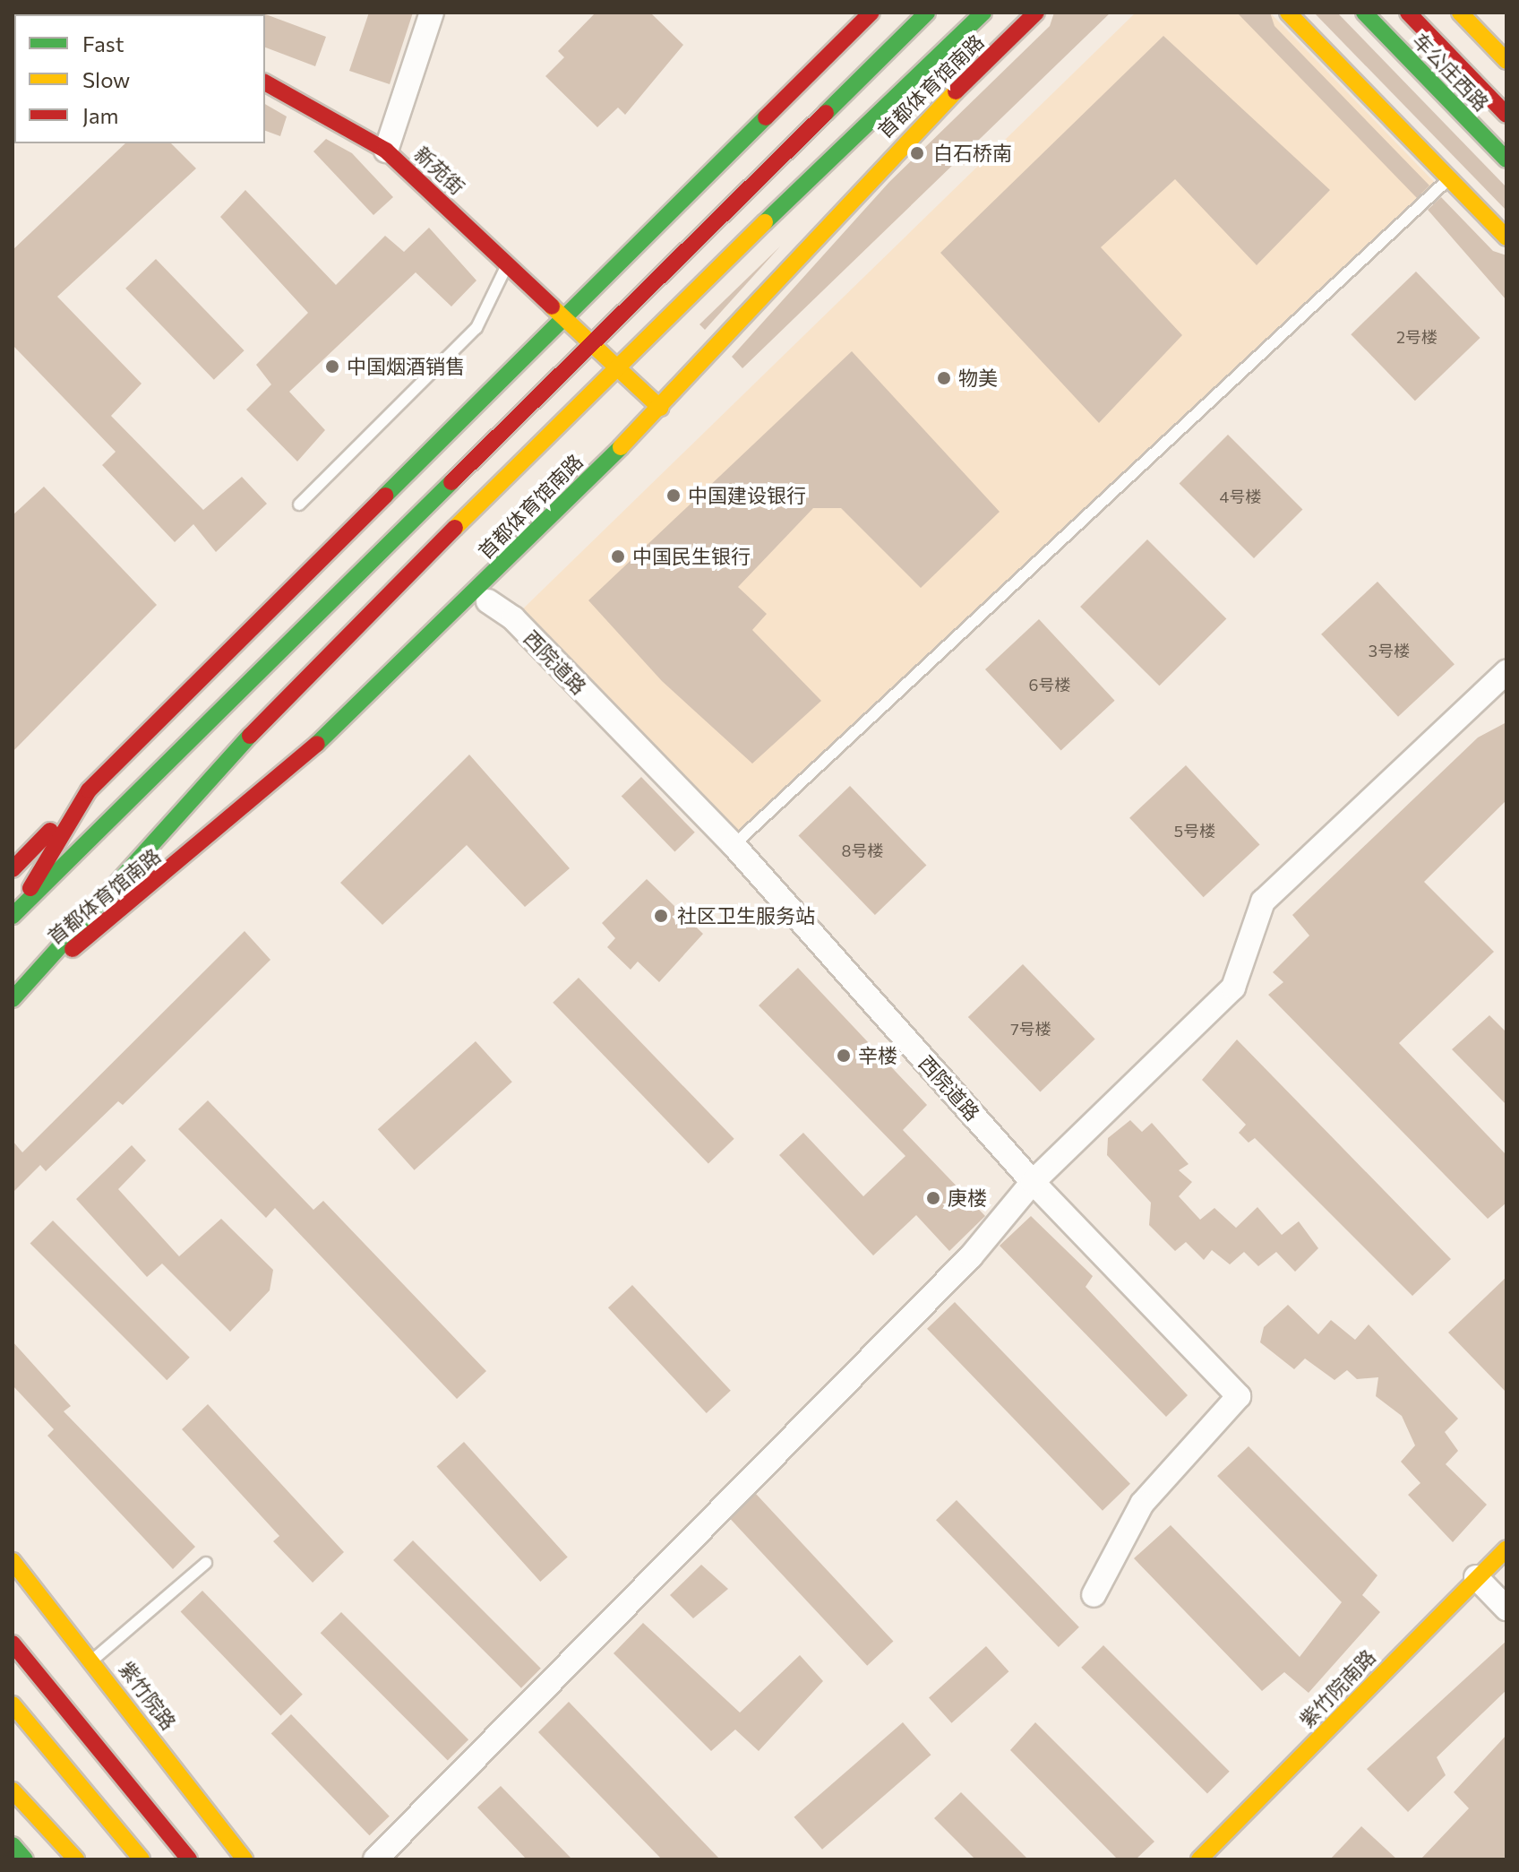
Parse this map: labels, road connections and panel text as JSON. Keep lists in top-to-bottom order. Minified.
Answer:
{"streets":{"main road":["车公庄西路","首都体育馆南路","新苑街","紫竹院南路","紫竹院路"],"street":["西院道路"]},"crossings":[["首都体育馆南路","新苑街"]],"places":["白石桥南","中国烟酒销售","物美","中国建设银行","中国民生银行","社区卫生服务站","辛楼","庚楼"],"house_numbers":["2号楼","4号楼","3号楼","6号楼","5号楼","8号楼","7号楼"],"legend":["Fast","Slow","Jam"]}
